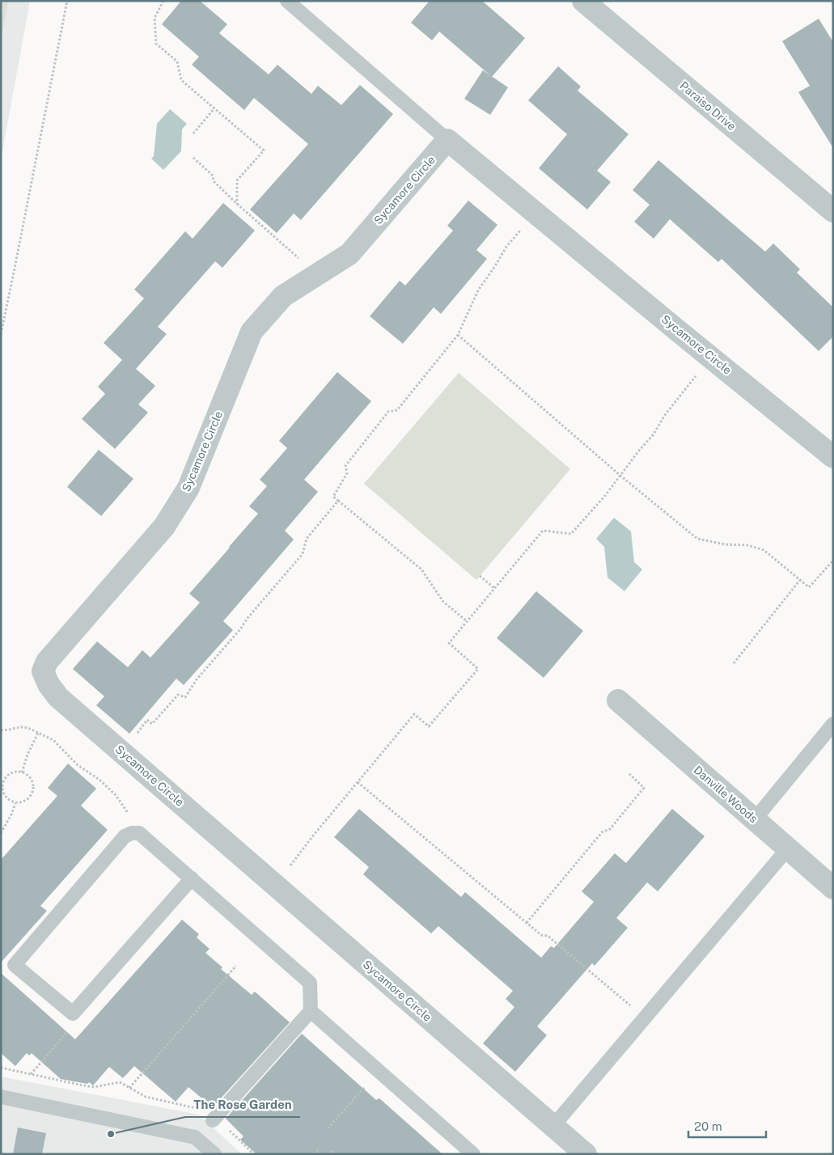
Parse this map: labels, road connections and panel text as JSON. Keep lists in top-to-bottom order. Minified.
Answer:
{"streets":{"street":["Paraiso Drive","Sycamore Circle","Danville Woods"]},"places":["The Rose Garden"],"scale_bar":"20 m"}
